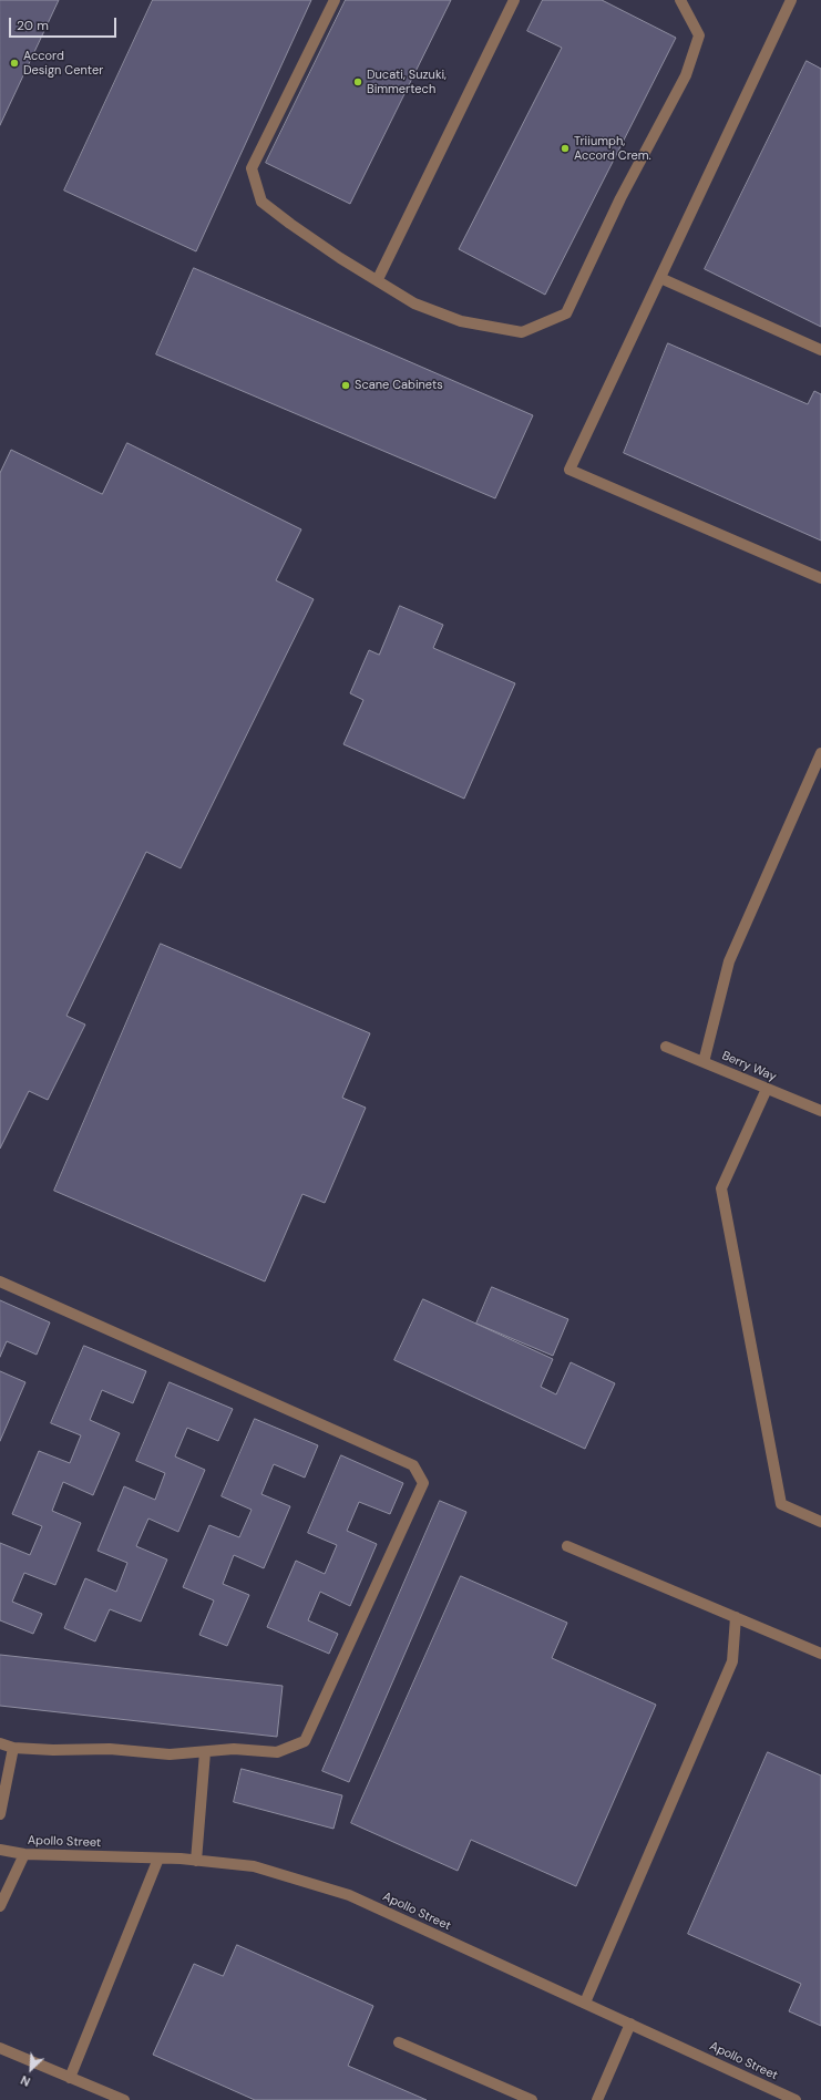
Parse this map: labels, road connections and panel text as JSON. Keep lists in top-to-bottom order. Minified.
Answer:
{"streets":{"street":["Berry Way","Apollo Street"]},"places":["Accord Design Center","Ducati, Suzuki, Bimmertech","Triiumph, Accord Crem.","Scane Cabinets"],"scale_bar":"20 m","north":"bottom left"}
